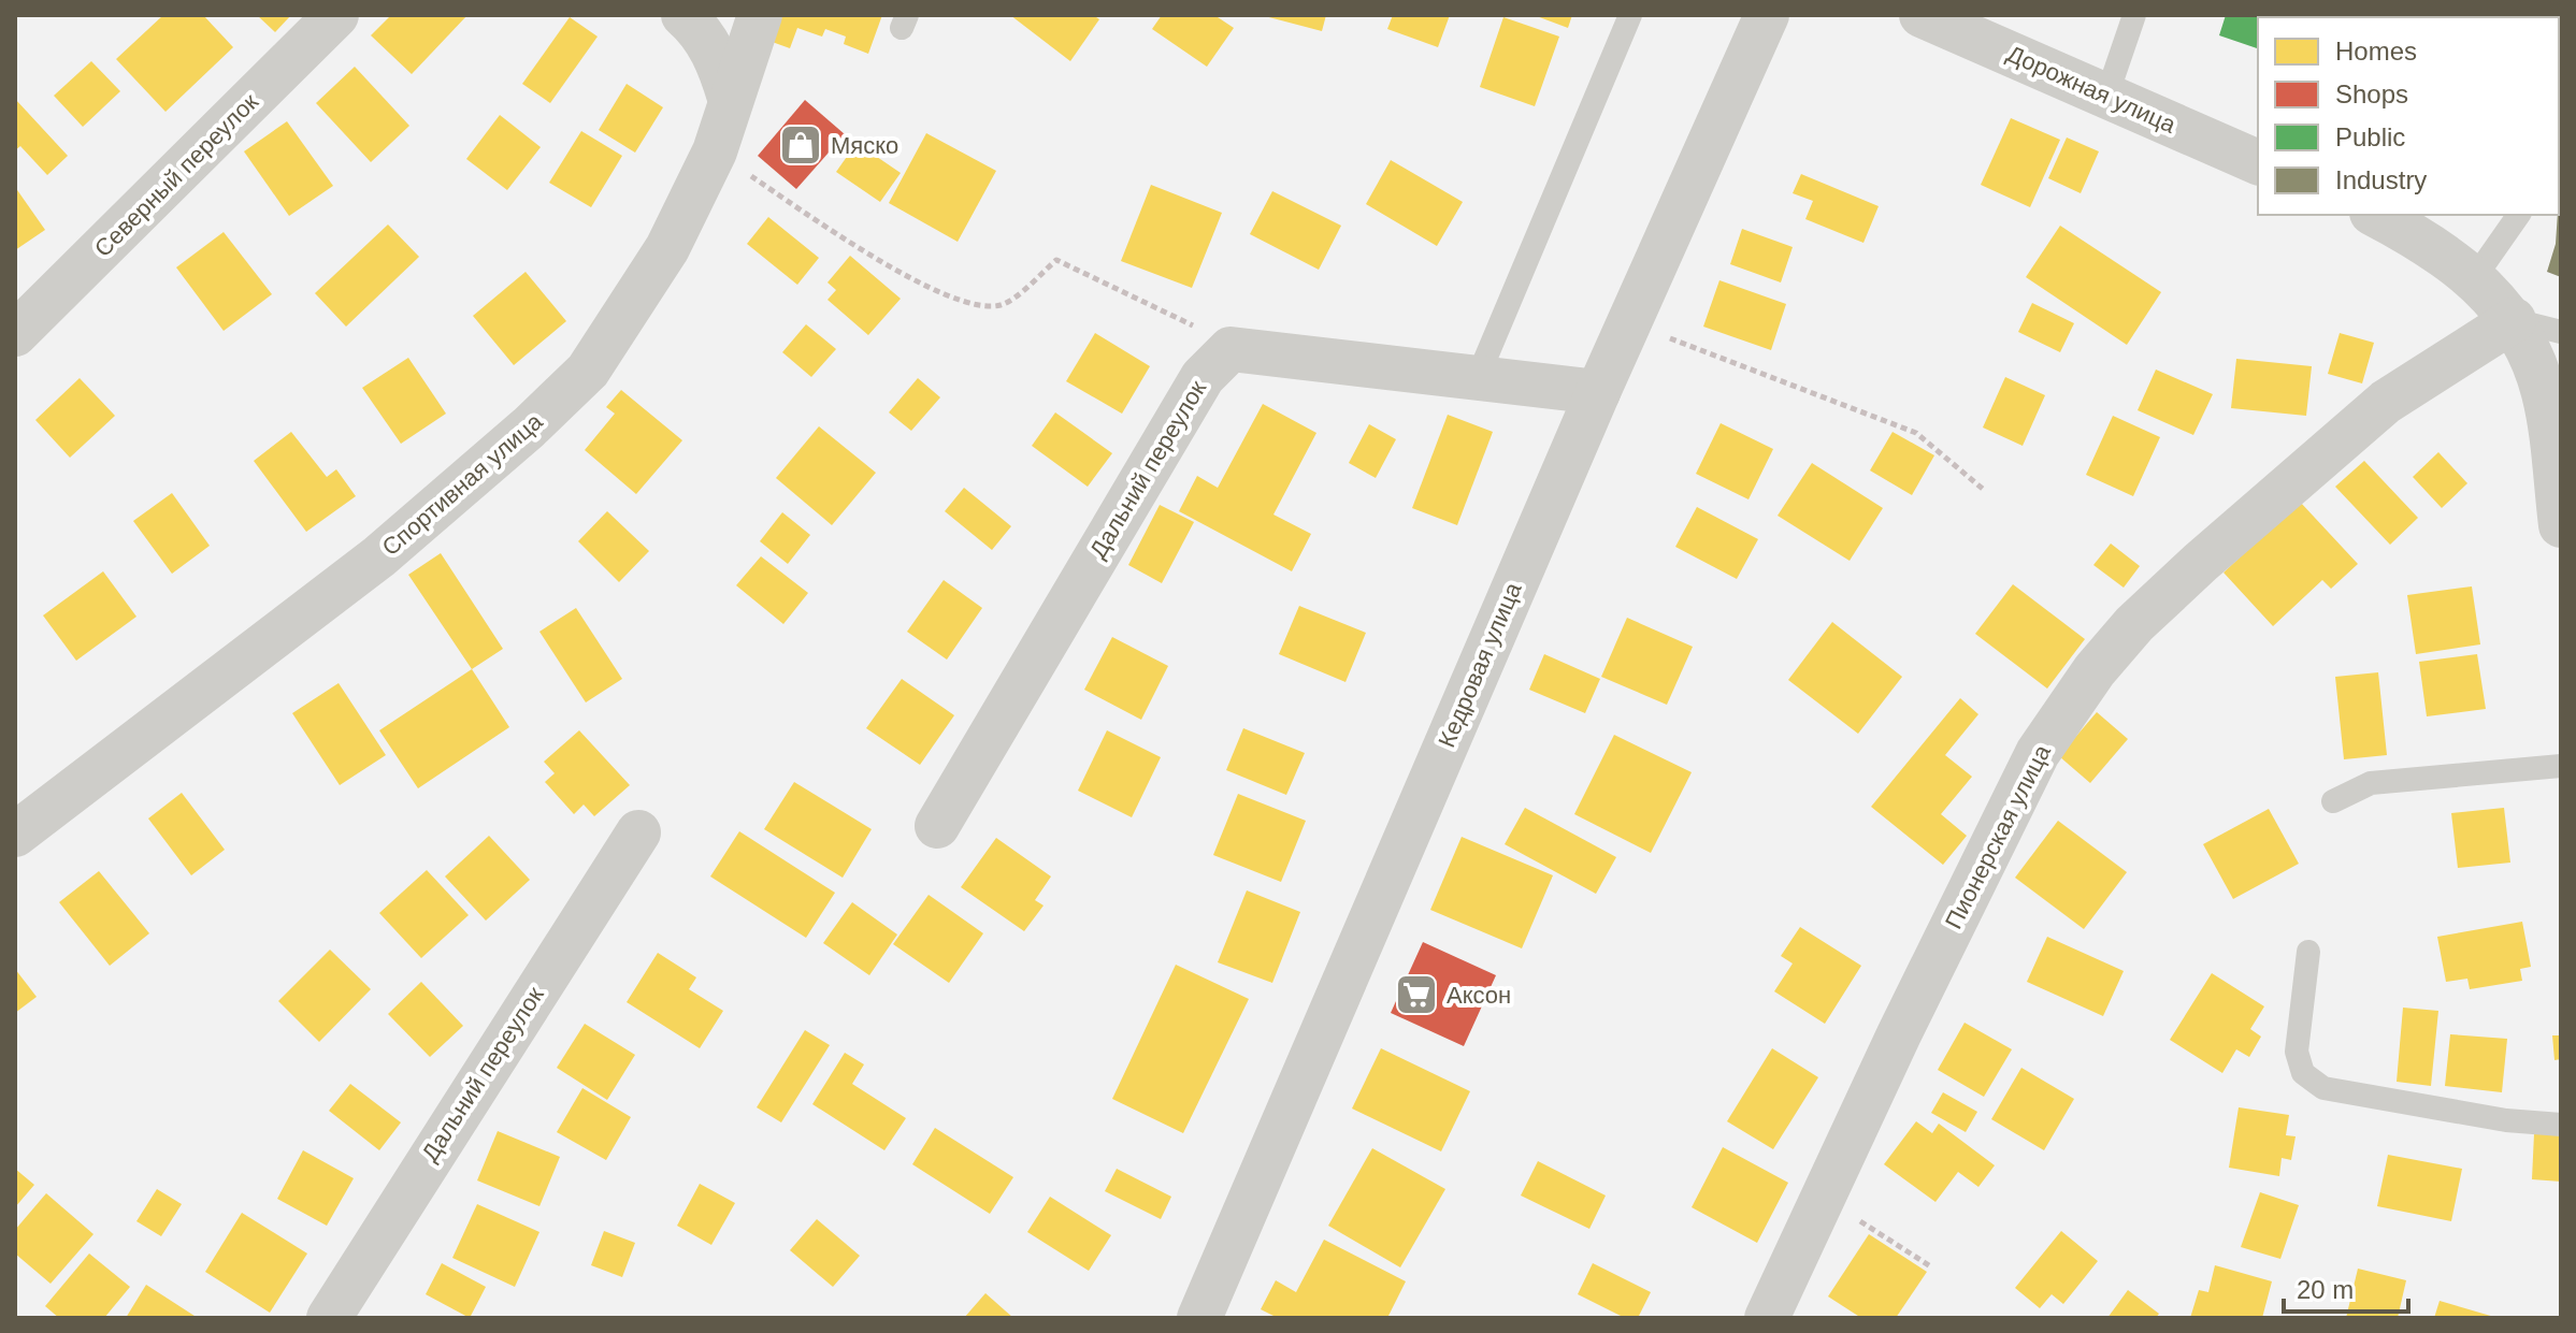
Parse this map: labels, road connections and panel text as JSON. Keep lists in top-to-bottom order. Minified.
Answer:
{"streets":{"street":["Дорожная улица","Северный переулок","Дальний переулок","Спортивная улица","Кедровая улица","Пионерская улица"]},"places":{"shop":["Мяско"],"supermarket":["Аксон"]},"legend":["Homes","Shops","Public","Industry"],"scale_bar":"20 m"}
